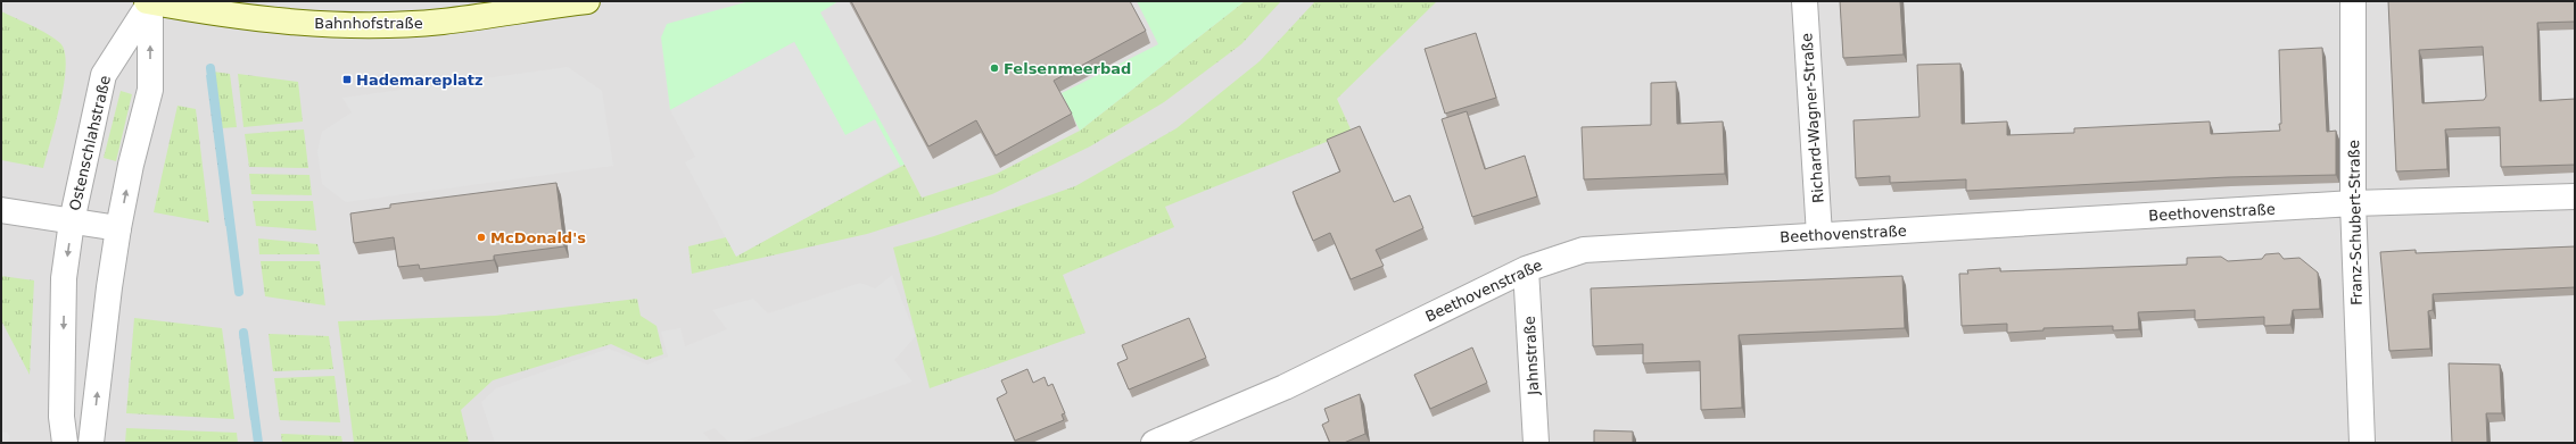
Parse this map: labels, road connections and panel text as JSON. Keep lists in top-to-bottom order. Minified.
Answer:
{"streets":{"main road":["Bahnhofstraße"],"street":["Richard-Wagner-Straße","Ostenschlahstraße","Beethovenstraße","Franz-Schubert-Straße","Jahnstraße"]},"crossings":[["Bahnhofstraße","Ostenschlahstraße"],["Richard-Wagner-Straße","Beethovenstraße"],["Beethovenstraße","Franz-Schubert-Straße"],["Beethovenstraße","Jahnstraße"]],"places":{"other":["Felsenmeerbad","McDonald's"],"transit":["Hademareplatz"]}}
